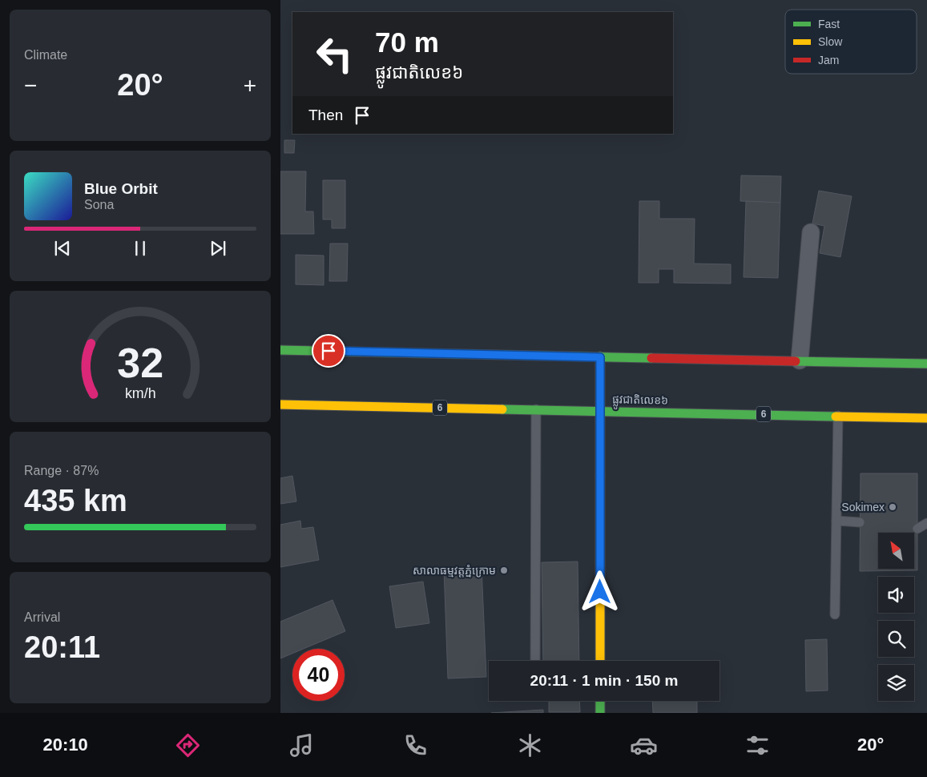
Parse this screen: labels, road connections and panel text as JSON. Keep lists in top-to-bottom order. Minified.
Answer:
{"streets":{"main road":["ផ្លូវជាតិលេខ៦","6"]},"places":["Sokimex","សាលាធម្មវត្តភ្នំក្រោម"],"legend":["Fast","Slow","Jam"],"north":"top left","page":{"tile":["Climate",["Range · 87%","435 km"],["Arrival","20:11"]],"turn":["70 m","ផ្លូវជាតិលេខ៦"],"heat":["−","20°","+"],"then":"Then","song":["Blue Orbit","Sona"],"limit":"40","trip":"20:11 · 1 min · 150 m","tabs":["20:10","20°"],"gauge":["32","km/h"]}}
